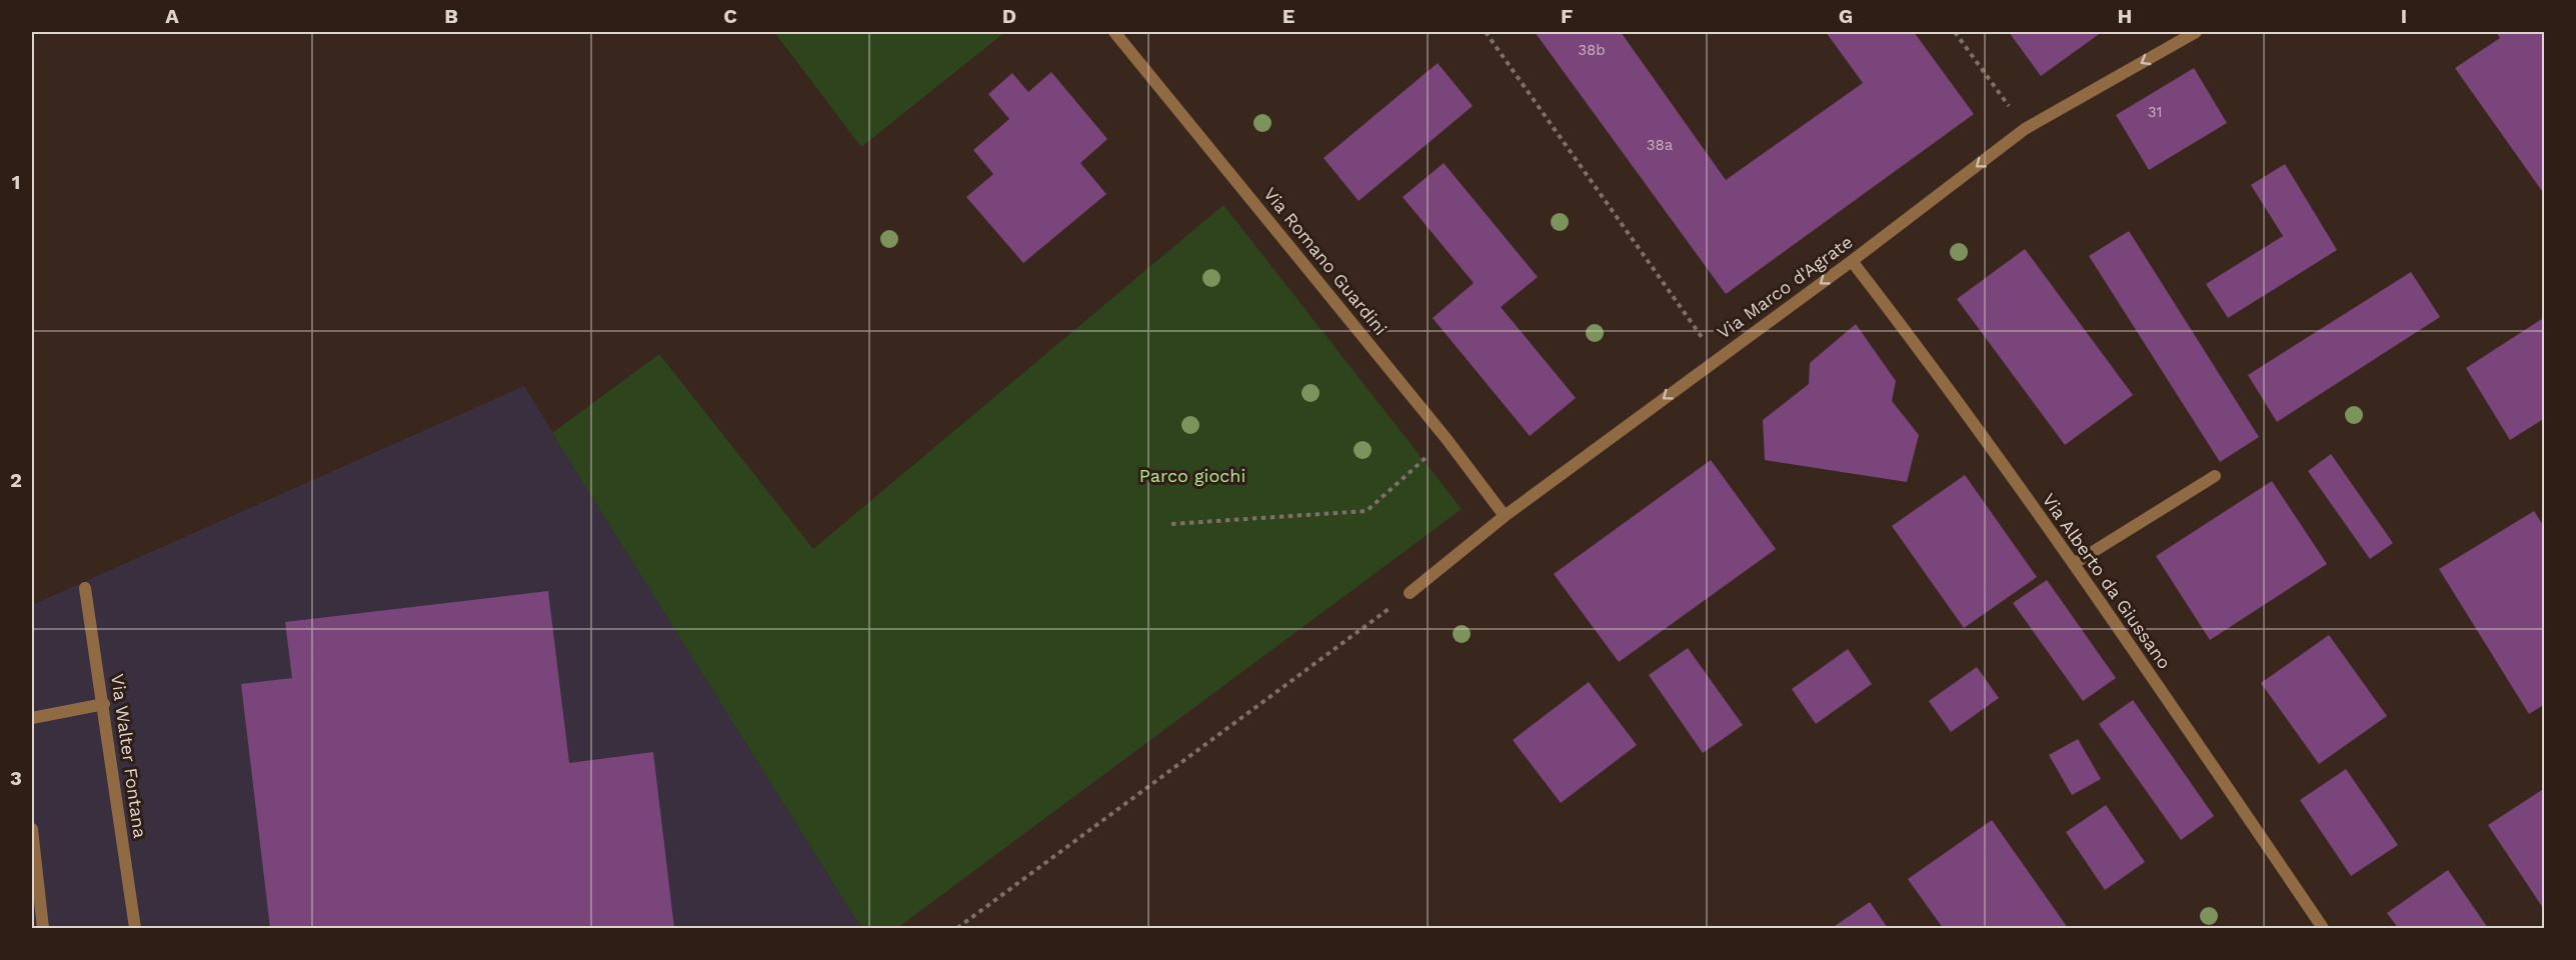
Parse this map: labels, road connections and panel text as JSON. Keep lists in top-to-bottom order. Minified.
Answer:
{"streets":{"street":["Via Romano Guardini","Via Marco d'Agrate","Via Alberto da Giussano","Via Walter Fontana"]},"crossings":[["Via Romano Guardini","Via Marco d'Agrate"],["Via Marco d'Agrate","Via Alberto da Giussano"]],"one_way":["Via Marco d'Agrate"],"parks":["Parco giochi"],"house_numbers":["38b","31","38a"],"grid":{"columns":["A","B","C","D","E","F","G","H","I"],"rows":["1","2","3"]}}
